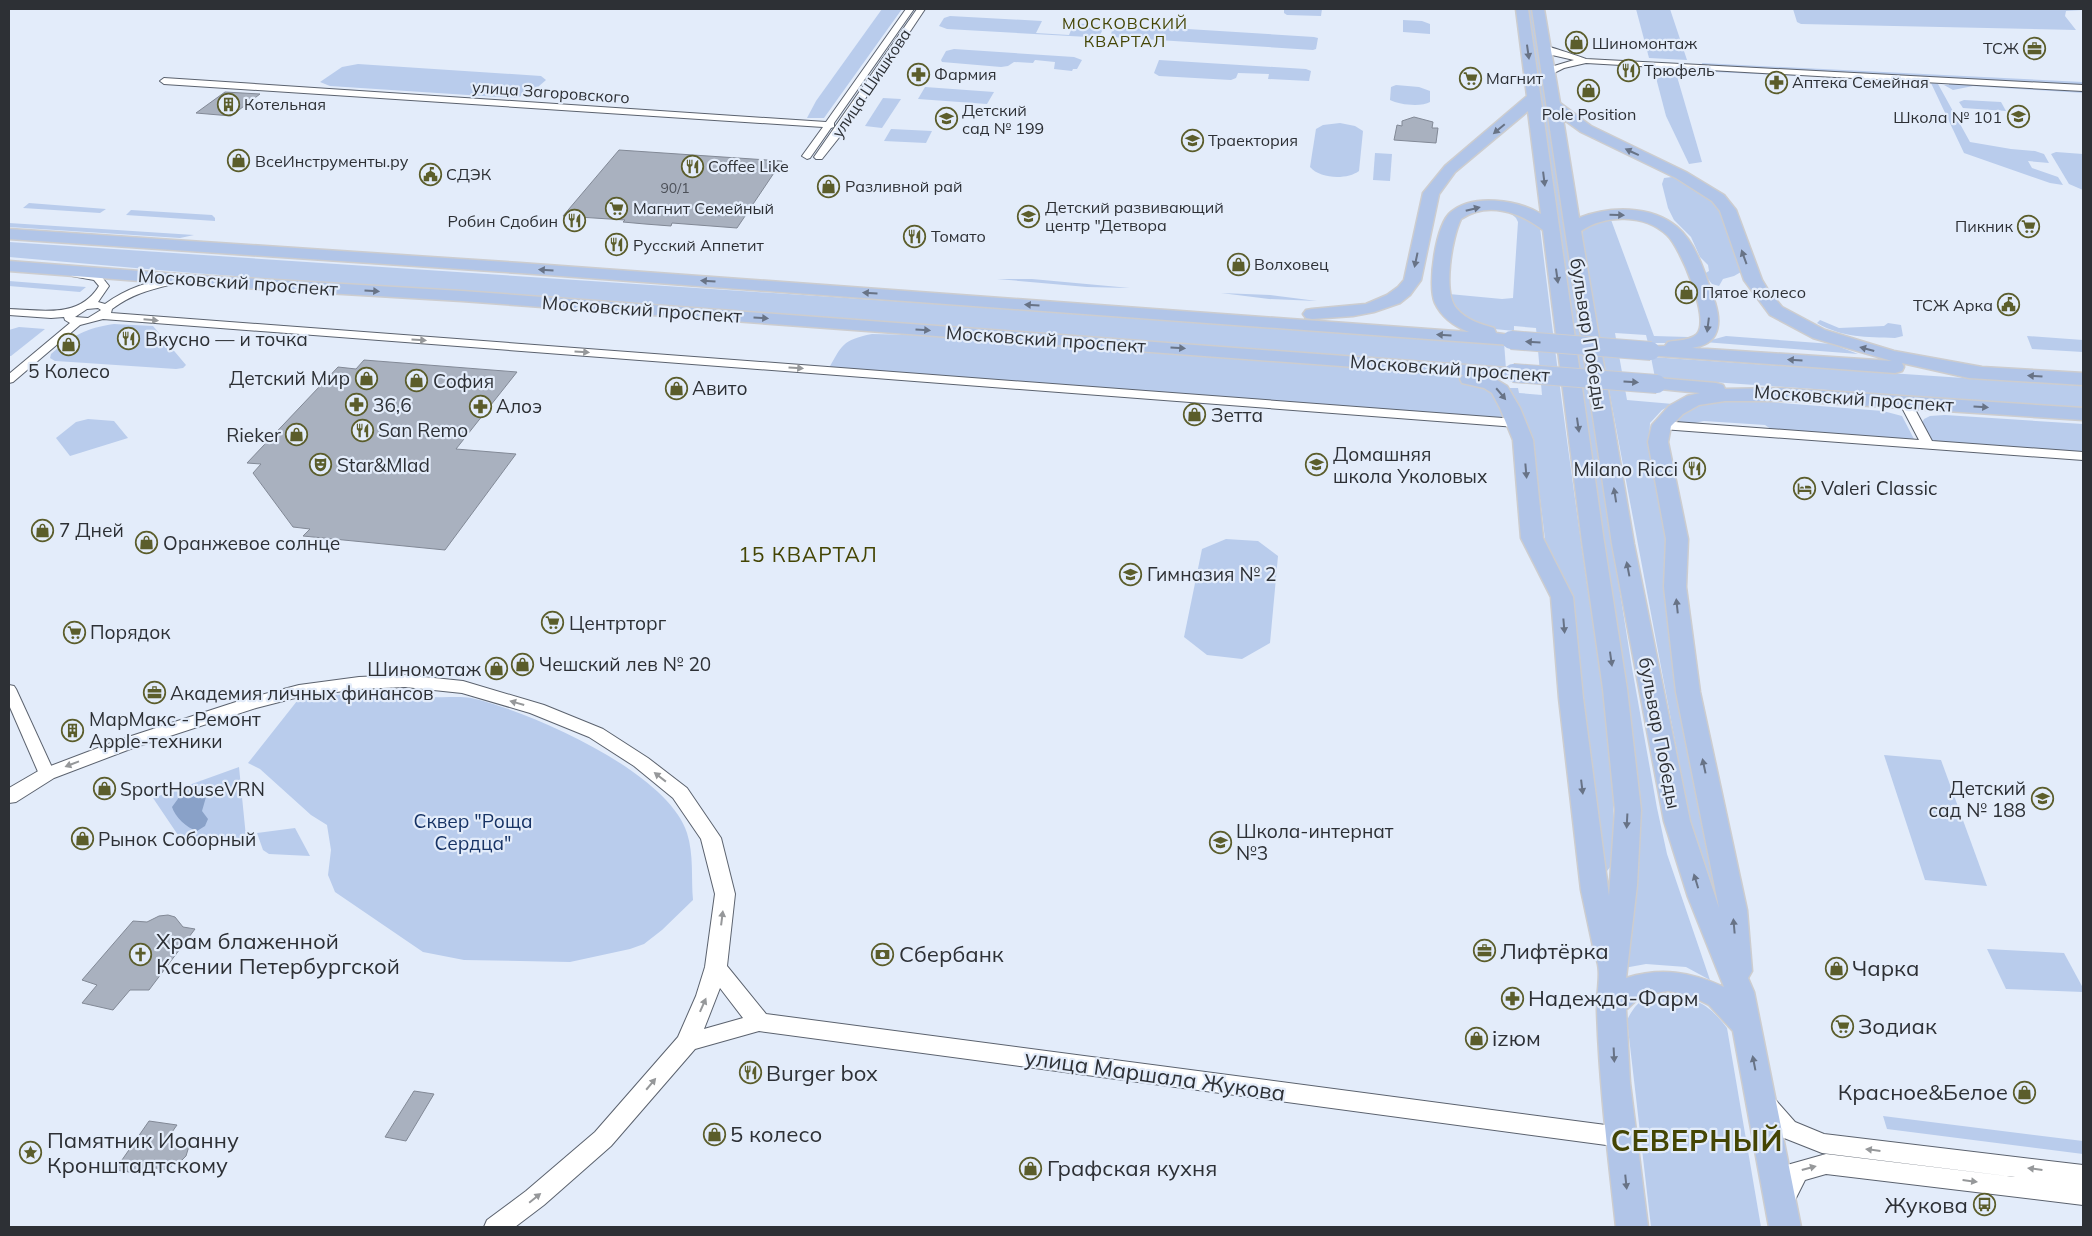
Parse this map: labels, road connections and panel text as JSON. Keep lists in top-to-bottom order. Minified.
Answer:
{"streets":{"main road":["Московский проспект","бульвар Победы"],"street":["улица Шишкова","улица Загоровского","улица Маршала Жукова"]},"crossings":[["улица Шишкова","улица Загоровского"],["бульвар Победы","улица Маршала Жукова"]],"districts":["МОСКОВСКИЙ КВАРТАЛ","15 КВАРТАЛ","СЕВЕРНЫЙ"],"parks":["Сквер \"Роща Сердца\""],"places":{"shop":["Шиномонтаж","Pole Position","ВсеИнструменты.ру","Разливной рай","Волховец","Пятое колесо","5 Колесо","Детский Мир","София","Авито","Зетта","Rieker","7 Дней","Оранжевое солнце","Чешский лев № 20","Шиномотаж","SportHouseVRN","Рынок Соборный","Чарка","izюм","Красное&Белое","5 колесо","Графская кухня"],"office":["ТСЖ","Академия личных финансов","Лифтёрка"],"restaurant":["Трюфель","Coffee Like","Робин Сдобин","Томато","Русский Аппетит","Вкусно — и точка","San Remo","Milano Ricci","Burger box"],"pharmacy":["Фармия","Аптека Семейная","36,6","Алоэ","Надежда-Фарм"],"supermarket":["Магнит","Магнит Семейный","Пикник","Центрторг","Порядок","Зодиак"],"building":["Котельная","МарМакс - Ремонт Apple-техники"],"school or university":["Школа № 101","Детский сад № 199","Траектория","Детский развивающий центр \"Детвора","Домашняя школа Уколовых","Гимназия № 2","Детский сад № 188","Школа-интернат №3"],"public building":["СДЭК","ТСЖ Арка"],"theatre":["Star&Mlad"],"hotel":["Valeri Classic"],"church":["Храм блаженной Ксении Петербургской"],"bank":["Сбербанк"],"place":["Памятник Иоанну Кронштадтскому"],"bus stop":["Жукова"]},"house_numbers":["90/1"]}
